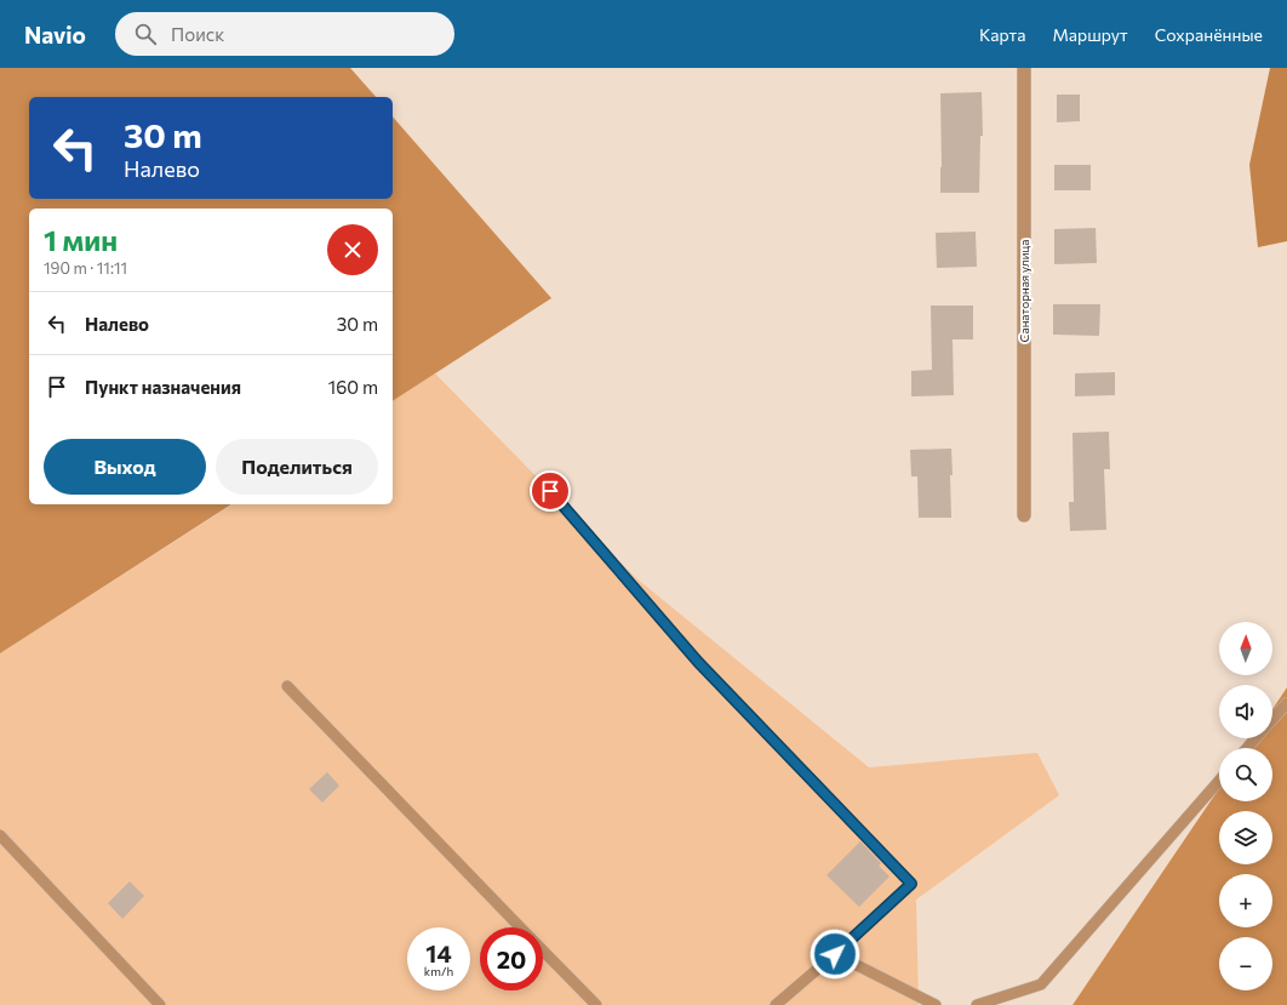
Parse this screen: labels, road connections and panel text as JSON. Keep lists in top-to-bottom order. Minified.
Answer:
{"streets":{"street":["Санаторная улица"]},"north":"top","page":{"header":"Navio","search":"Поиск","nav":["Карта","Маршрут","Сохранённые"],"turn":["30 m","Налево"],"heading":["1 мин","190 m · 11:11"],"list":[{"name":"Налево","value":"30 m"},{"name":"Пункт назначения","value":"160 m"}],"buttons":["Выход","Поделиться"],"map_buttons":["+","−"],"speed":"14 km/h","limit":"20"}}
